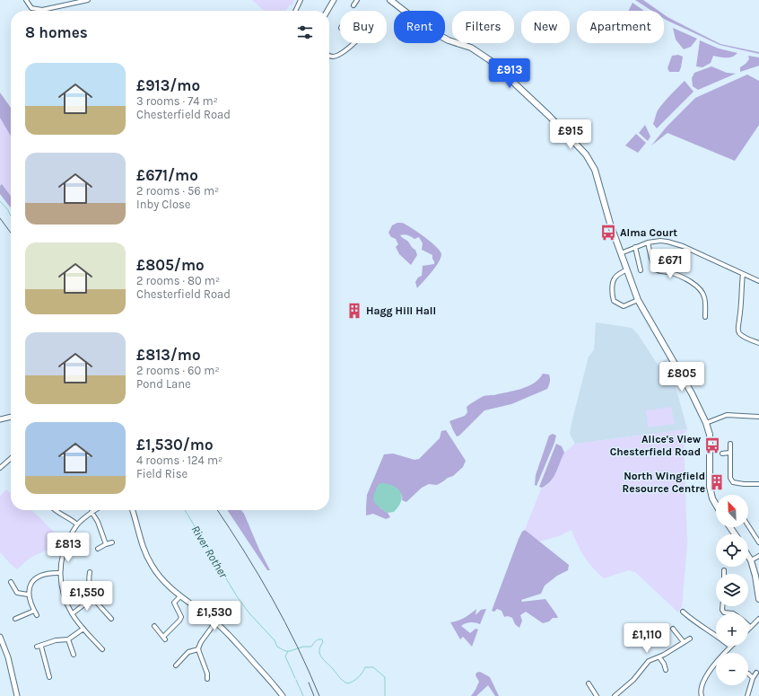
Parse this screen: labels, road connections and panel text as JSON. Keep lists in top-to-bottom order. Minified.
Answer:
{"water":["River Rother"],"places":{"bus stop":["Alma Court","Alice's View Chesterfield Road"],"building":["Hagg Hill Hall","North Wingfield Resource Centre"]},"north":"top left","page":{"chip":["Buy","Rent","Filters","New","Apartment"],"heading":"8 homes","list":[{"name":"£913/mo","note":"3 rooms · 74 m² · Chesterfield Road"},{"name":"£671/mo","note":"2 rooms · 56 m² · Inby Close"},{"name":"£805/mo","note":"2 rooms · 80 m² · Chesterfield Road"},{"name":"£813/mo","note":"2 rooms · 60 m² · Pond Lane"},{"name":"£1,530/mo","note":"4 rooms · 124 m² · Field Rise"}],"price":["£913","£915","£671","£805","£813","£1,550","£1,530","£1,110"],"map_buttons":["+","−"]}}
